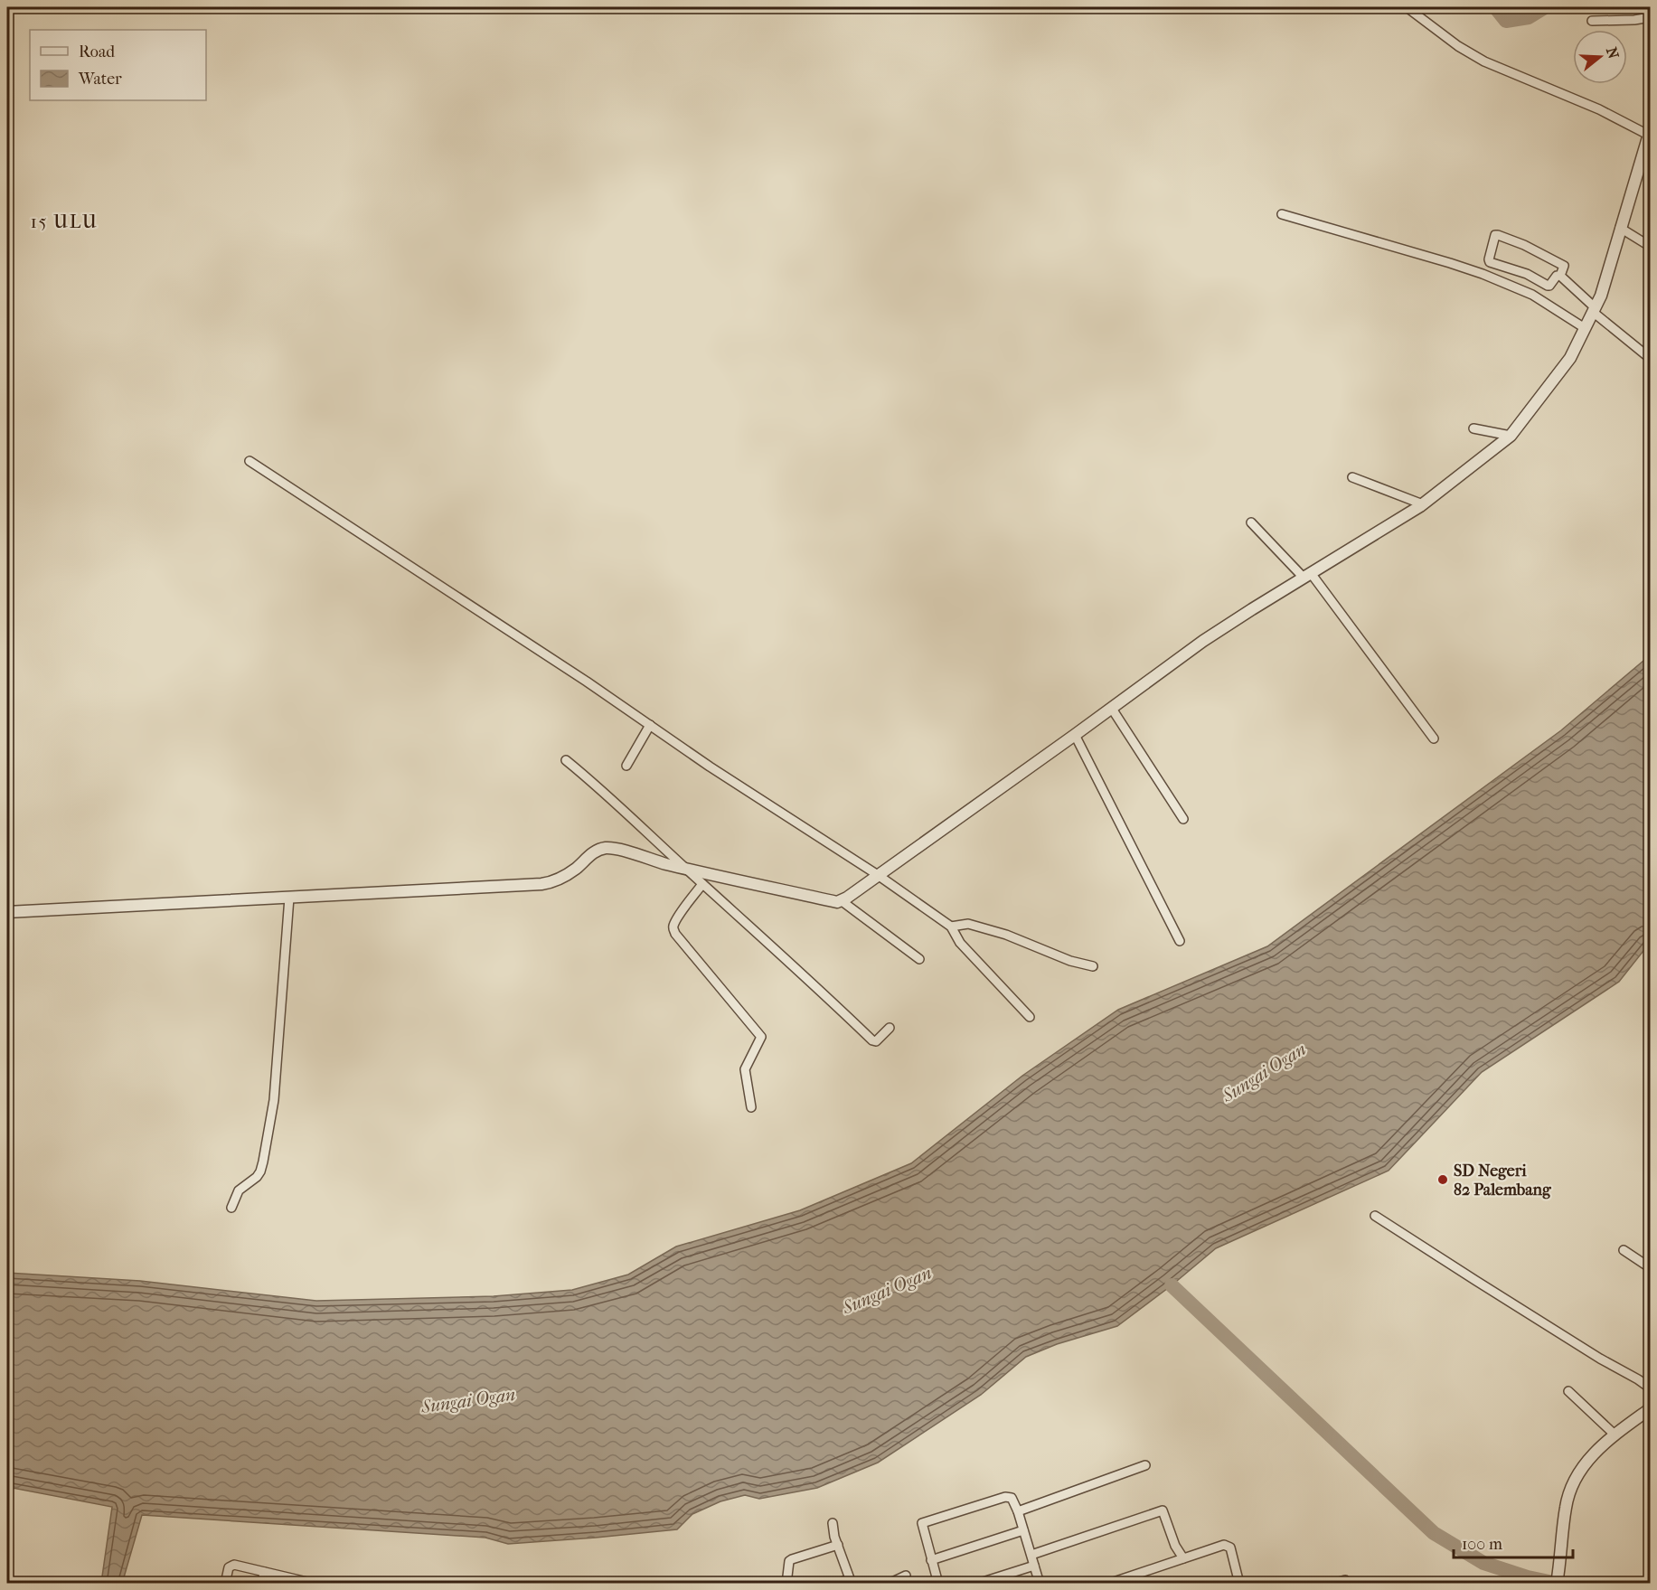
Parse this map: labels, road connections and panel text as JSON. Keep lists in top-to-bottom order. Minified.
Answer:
{"districts":["15 ULU"],"water":["Sungai Ogan"],"places":["SD Negeri 82 Palembang"],"legend":["Road","Water"],"scale_bar":"100 m","north":"right"}
